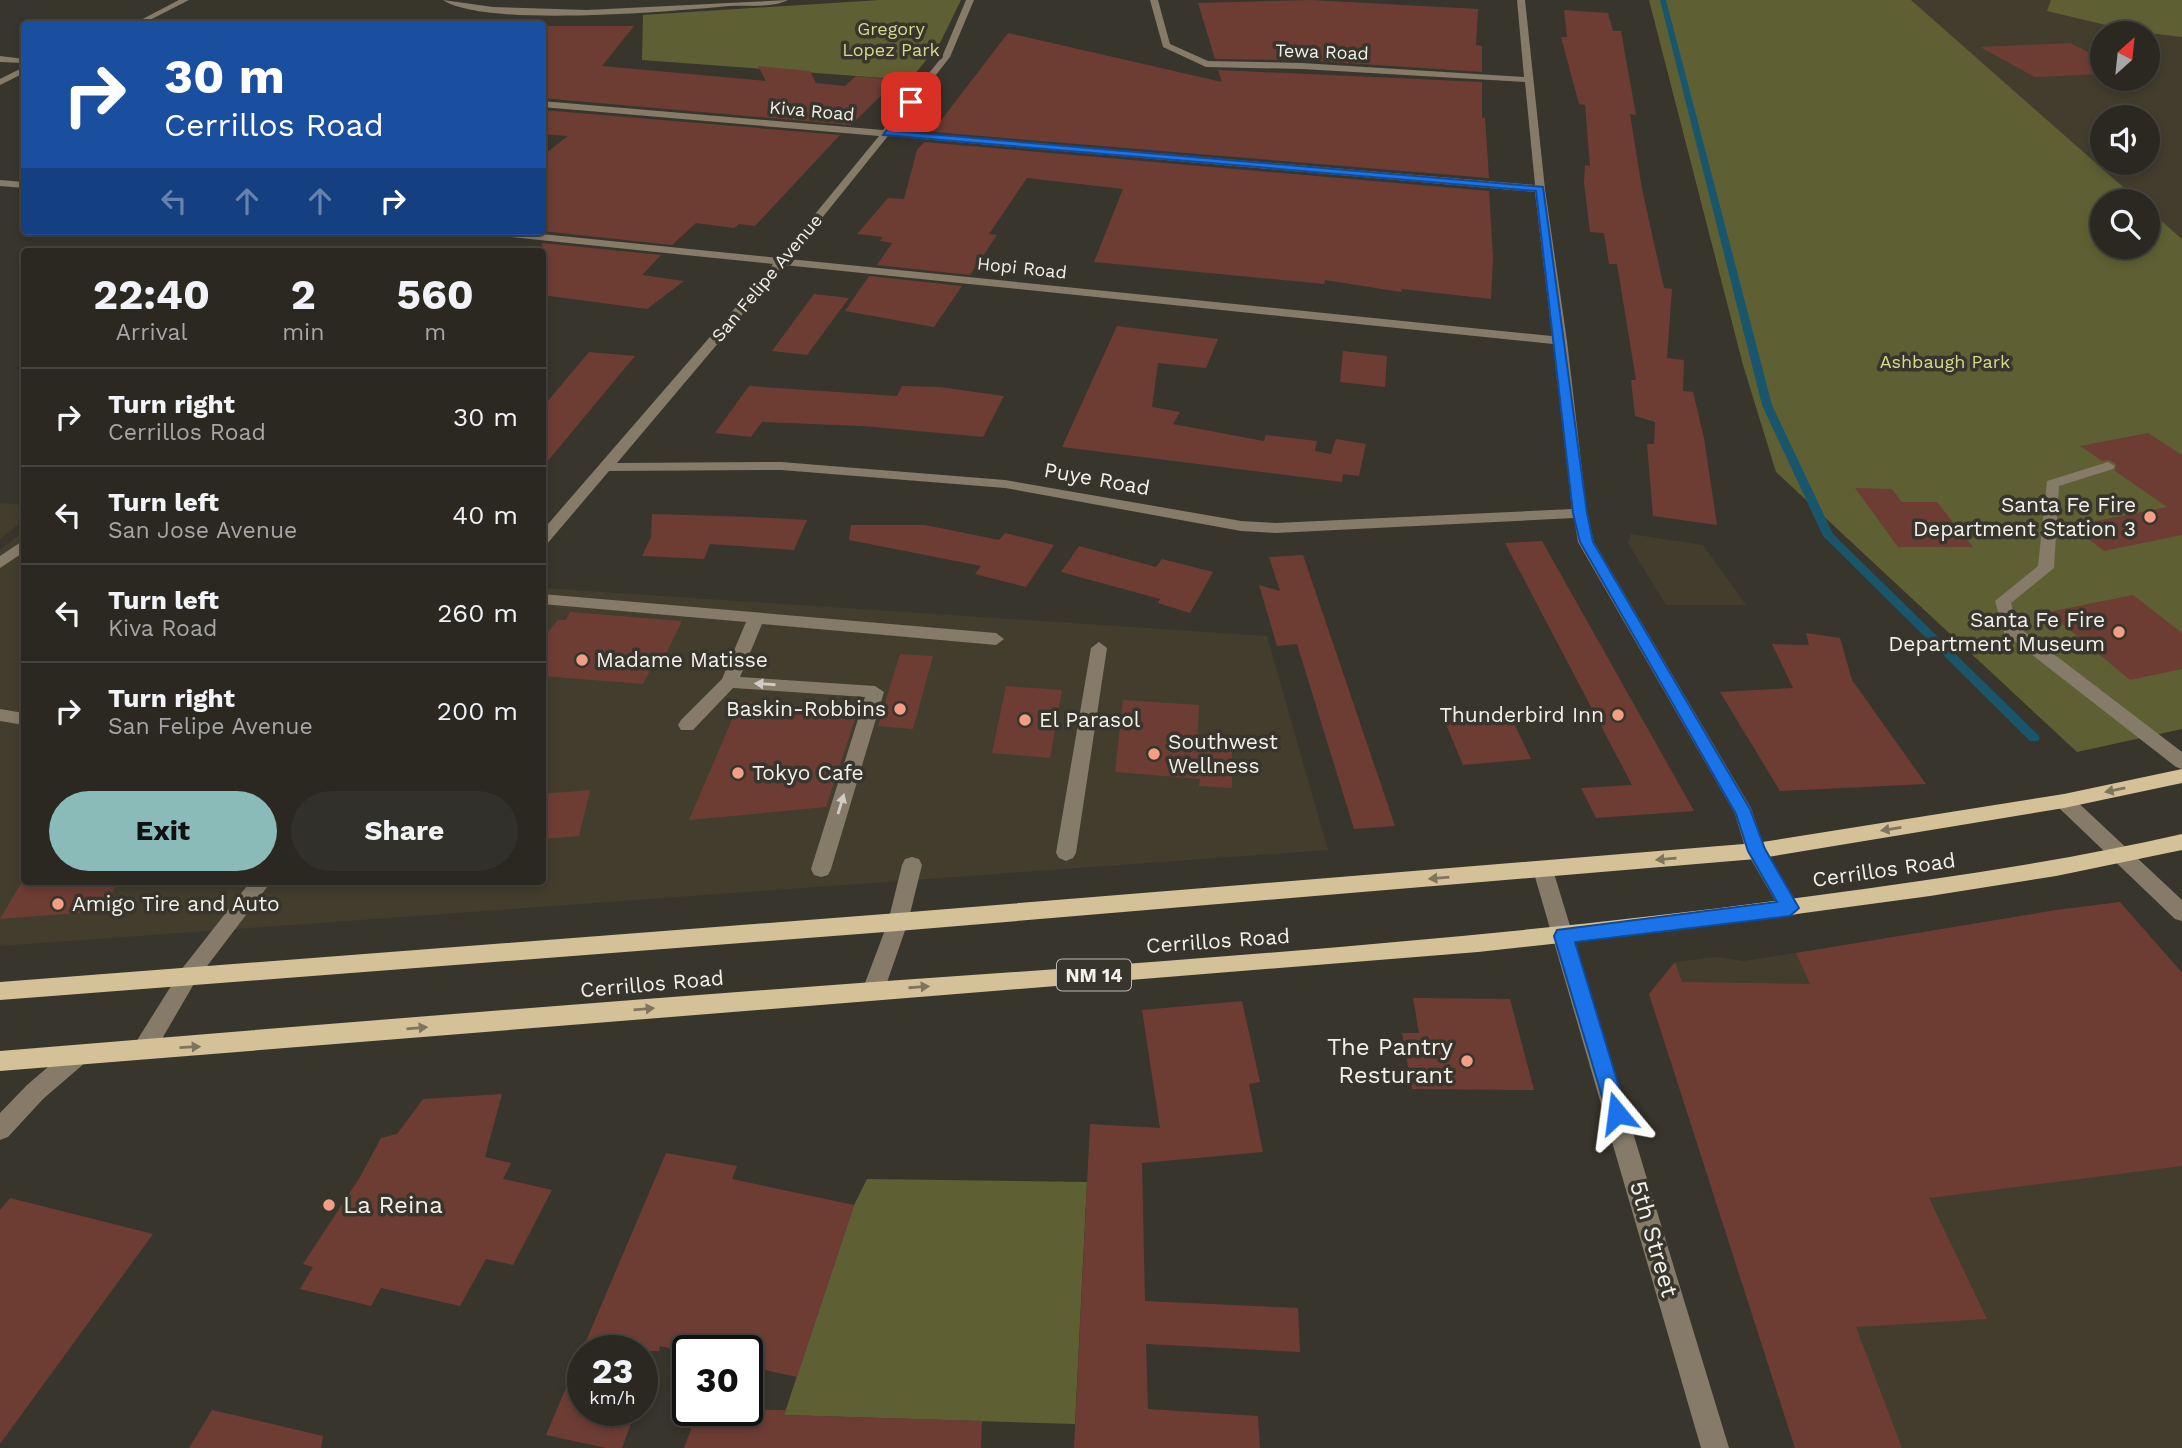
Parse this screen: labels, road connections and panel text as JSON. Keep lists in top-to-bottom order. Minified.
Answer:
{"streets":{"main road":["Cerrillos Road","NM 14"],"street":["Tewa Road","Kiva Road","Hopi Road","San Felipe Avenue","Puye Road","5th Street"]},"crossings":[["Kiva Road","San Felipe Avenue"],["Hopi Road","San Felipe Avenue"],["San Felipe Avenue","Puye Road"],["Cerrillos Road","5th Street"]],"parks":["Gregory Lopez Park","Ashbaugh Park"],"places":["Santa Fe Fire Department Station 3","Santa Fe Fire Department Museum","Madame Matisse","Baskin-Robbins","Thunderbird Inn","El Parasol","Southwest Wellness","Tokyo Cafe","Amigo Tire and Auto","The Pantry Resturant","La Reina"],"north":"top right","page":{"turn":["30 m","Cerrillos Road"],"eta":["22:40","Arrival","2","min","560","m"],"list":[{"name":"Turn right","note":"Cerrillos Road","value":"30 m"},{"name":"Turn left","note":"San Jose Avenue","value":"40 m"},{"name":"Turn left","note":"Kiva Road","value":"260 m"},{"name":"Turn right","note":"San Felipe Avenue","value":"200 m"}],"buttons":["Exit","Share"],"speed":"23 km/h","limit":"30"}}
